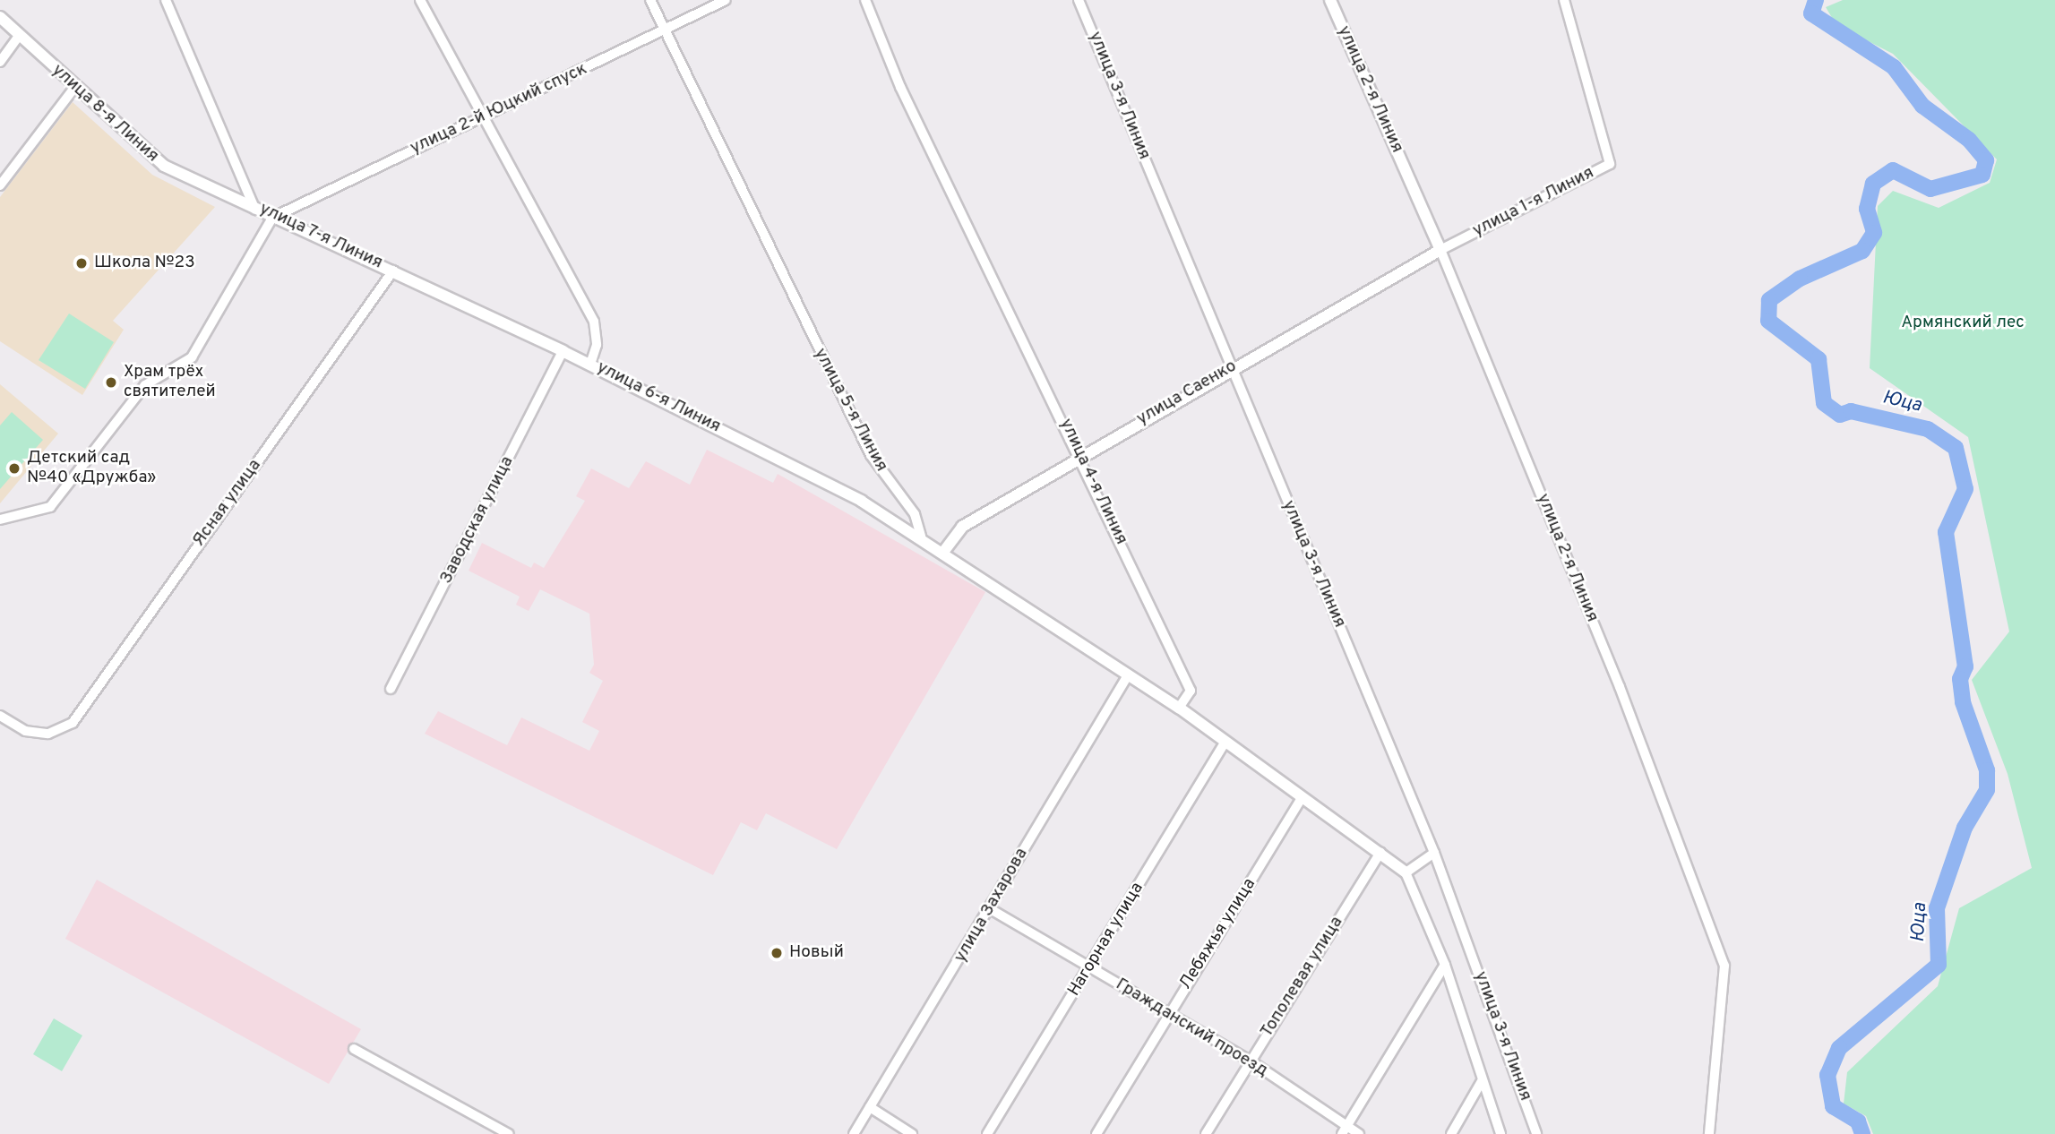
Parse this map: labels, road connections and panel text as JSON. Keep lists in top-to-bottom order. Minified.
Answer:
{"streets":{"street":["улица 2-я Линия","улица 3-я Линия","улица 2-й Юцкий спуск","улица 8-я Линия","улица 1-я Линия","улица 7-я Линия","улица Саенко","улица 6-я Линия","улица 5-я Линия","улица 4-я Линия","Ясная улица","Заводская улица","улица Захарова","Лебяжья улица","Нагорная улица","Тополевая улица","Гражданский проезд"]},"crossings":[["улица 2-я Линия","улица 1-я Линия"],["улица 2-я Линия","улица Саенко"],["улица 3-я Линия","улица Саенко"],["улица 2-й Юцкий спуск","улица 7-я Линия"],["улица 2-й Юцкий спуск","улица 6-я Линия"],["улица 2-й Юцкий спуск","улица 5-я Линия"],["улица 8-я Линия","улица 7-я Линия"],["улица 1-я Линия","улица Саенко"],["улица 7-я Линия","улица 6-я Линия"],["улица 7-я Линия","Ясная улица"],["улица 7-я Линия","Заводская улица"],["улица Саенко","улица 4-я Линия"],["улица 6-я Линия","улица 5-я Линия"],["улица Захарова","Гражданский проезд"],["Лебяжья улица","Гражданский проезд"],["Нагорная улица","Гражданский проезд"],["Тополевая улица","Гражданский проезд"]],"water":["Юца"],"parks":["Армянский лес"],"places":["Школа №23","Храм трёх святителей","Детский сад №40 «Дружба»","Новый"]}
